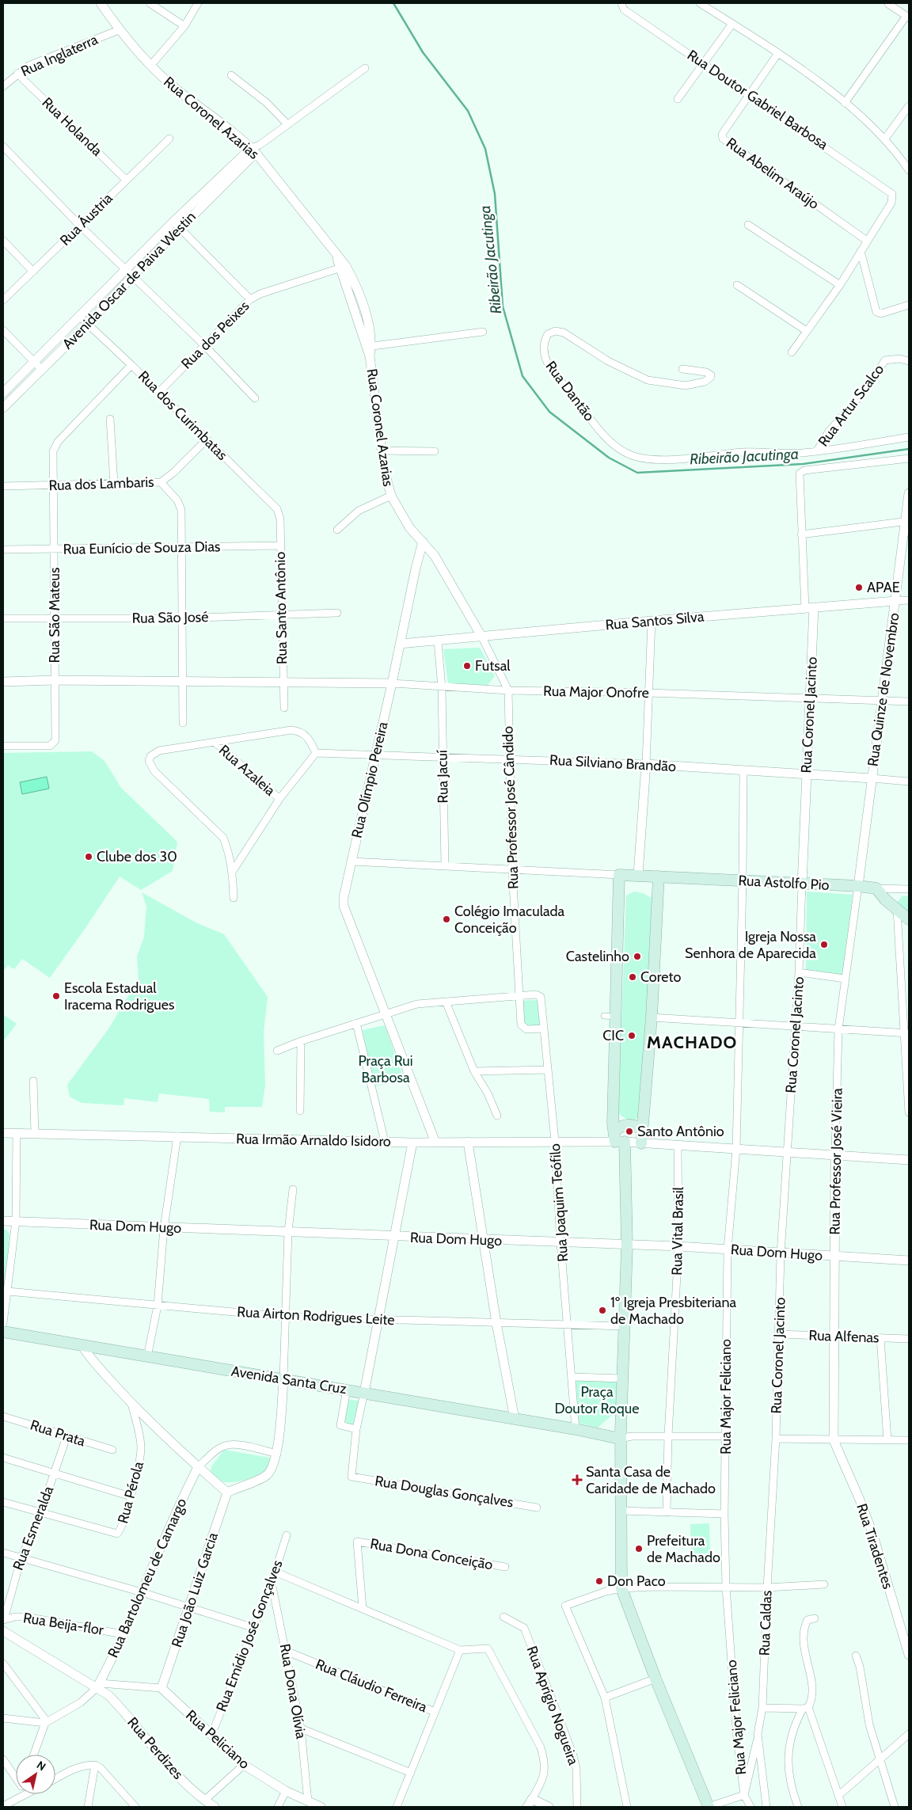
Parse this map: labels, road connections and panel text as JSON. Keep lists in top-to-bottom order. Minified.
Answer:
{"streets":{"main road":["Rua Astolfo Pio","Avenida Santa Cruz"],"street":["Rua Inglaterra","Rua Doutor Gabriel Barbosa","Rua Coronel Azarias","Rua Holanda","Rua Abelim Araújo","Rua Áustria","Avenida Oscar de Paiva Westin","Rua dos Peixes","Rua Dantão","Rua Artur Scalco","Rua dos Curimbatas","Rua dos Lambaris","Rua Eunício de Souza Dias","Rua Santo Antônio","Rua São Mateus","Rua São José","Rua Santos Silva","Rua Quinze de Novembro","Rua Major Onofre","Rua Coronel Jacinto","Rua Silviano Brandão","Rua Azaleia","Rua Jacuí","Rua Olímpio Pereira","Rua Professor José Cândido","Rua Irmão Arnaldo Isidoro","Rua Professor José Vieira","Rua Joaquim Teófilo","Rua Dom Hugo","Rua Vital Brasil","Rua Airton Rodrigues Leite","Rua Alfenas","Rua Major Feliciano","Rua Prata","Rua Douglas Gonçalves","Rua Pérola","Rua Esmeralda","Rua Tiradentes","Rua Dona Conceição","Rua Bartolomeu de Camargo","Rua João Luiz Garcia","Rua Caldas","Rua Beija-flor","Rua Emídio José Gonçalves","Rua Cláudio Ferreira","Rua Dona Olívia","Rua Aprígio Nogueira","Rua Peliciano","Rua Perdizes"]},"crossings":[["Rua Inglaterra","Rua Coronel Azarias"],["Rua Inglaterra","Rua Holanda"],["Rua Doutor Gabriel Barbosa","Rua Abelim Araújo"],["Rua Coronel Azarias","Avenida Oscar de Paiva Westin"],["Rua Coronel Azarias","Rua dos Peixes"],["Rua Coronel Azarias","Rua Santos Silva"],["Rua Coronel Azarias","Rua Olímpio Pereira"],["Rua Holanda","Rua Áustria"],["Avenida Oscar de Paiva Westin","Rua dos Curimbatas"],["Rua dos Peixes","Rua dos Curimbatas"],["Rua Dantão","Rua Artur Scalco"],["Rua dos Curimbatas","Rua dos Lambaris"],["Rua dos Curimbatas","Rua Santo Antônio"],["Rua dos Curimbatas","Rua São Mateus"],["Rua dos Lambaris","Rua São Mateus"],["Rua Eunício de Souza Dias","Rua Santo Antônio"],["Rua Eunício de Souza Dias","Rua São Mateus"],["Rua Santo Antônio","Rua São José"],["Rua Santo Antônio","Rua Major Onofre"],["Rua São Mateus","Rua São José"],["Rua São Mateus","Rua Major Onofre"],["Rua Santos Silva","Rua Quinze de Novembro"],["Rua Santos Silva","Rua Coronel Jacinto"],["Rua Santos Silva","Rua Jacuí"],["Rua Santos Silva","Rua Olímpio Pereira"],["Rua Quinze de Novembro","Rua Major Onofre"],["Rua Quinze de Novembro","Rua Silviano Brandão"],["Rua Quinze de Novembro","Rua Astolfo Pio"],["Rua Quinze de Novembro","Rua Professor José Vieira"],["Rua Major Onofre","Rua Coronel Jacinto"],["Rua Major Onofre","Rua Jacuí"],["Rua Major Onofre","Rua Olímpio Pereira"],["Rua Major Onofre","Rua Professor José Cândido"],["Rua Coronel Jacinto","Rua Silviano Brandão"],["Rua Coronel Jacinto","Rua Astolfo Pio"],["Rua Coronel Jacinto","Rua Irmão Arnaldo Isidoro"],["Rua Coronel Jacinto","Rua Dom Hugo"],["Rua Coronel Jacinto","Rua Alfenas"],["Rua Coronel Jacinto","Rua Caldas"],["Rua Silviano Brandão","Rua Jacuí"],["Rua Silviano Brandão","Rua Olímpio Pereira"],["Rua Silviano Brandão","Rua Professor José Cândido"],["Rua Silviano Brandão","Rua Major Feliciano"],["Rua Professor José Cândido","Rua Joaquim Teófilo"],["Rua Astolfo Pio","Rua Professor José Vieira"],["Rua Astolfo Pio","Rua Major Feliciano"],["Rua Irmão Arnaldo Isidoro","Rua Professor José Vieira"],["Rua Irmão Arnaldo Isidoro","Rua Joaquim Teófilo"],["Rua Irmão Arnaldo Isidoro","Rua Vital Brasil"],["Rua Irmão Arnaldo Isidoro","Rua Major Feliciano"],["Rua Professor José Vieira","Rua Dom Hugo"],["Rua Professor José Vieira","Rua Alfenas"],["Rua Professor José Vieira","Rua Tiradentes"],["Rua Joaquim Teófilo","Rua Dom Hugo"],["Rua Joaquim Teófilo","Rua Airton Rodrigues Leite"],["Rua Dom Hugo","Rua Vital Brasil"],["Rua Dom Hugo","Rua Major Feliciano"],["Rua Prata","Rua Esmeralda"],["Rua Pérola","Rua Esmeralda"],["Rua Esmeralda","Rua Beija-flor"],["Rua Bartolomeu de Camargo","Rua Beija-flor"],["Rua Bartolomeu de Camargo","Rua Perdizes"],["Rua João Luiz Garcia","Rua Peliciano"],["Rua Emídio José Gonçalves","Rua Dona Olívia"],["Rua Emídio José Gonçalves","Rua Peliciano"],["Rua Cláudio Ferreira","Rua Dona Olívia"],["Rua Dona Olívia","Rua Peliciano"]],"districts":["MACHADO"],"water":["Ribeirão Jacutinga"],"parks":["Praça Rui Barbosa","Praça Doutor Roque"],"places":{"other":["APAE","Futsal","Clube dos 30","Colégio Imaculada Conceição","Igreja Nossa Senhora de Aparecida","Castelinho","Coreto","Escola Estadual Iracema Rodrigues","CIC","Santo Antônio","1º Igreja Presbiteriana de Machado","Prefeitura de Machado","Don Paco"],"health":["Santa Casa de Caridade de Machado"]},"north":"top right"}
